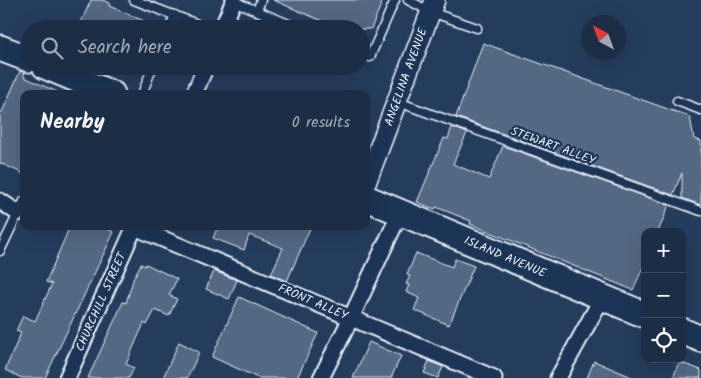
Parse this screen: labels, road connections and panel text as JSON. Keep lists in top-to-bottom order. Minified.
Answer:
{"streets":{"main road":["ISLAND AVENUE"],"street":["ANGELINA AVENUE","CHURCHILL STREET","FRONT ALLEY"],"lane":["STEWART ALLEY"]},"crossings":[["ANGELINA AVENUE","STEWART ALLEY"]],"north":"top left","page":{"search":"Search here","heading":["Nearby","0 results"],"map_buttons":["+","−"]}}
